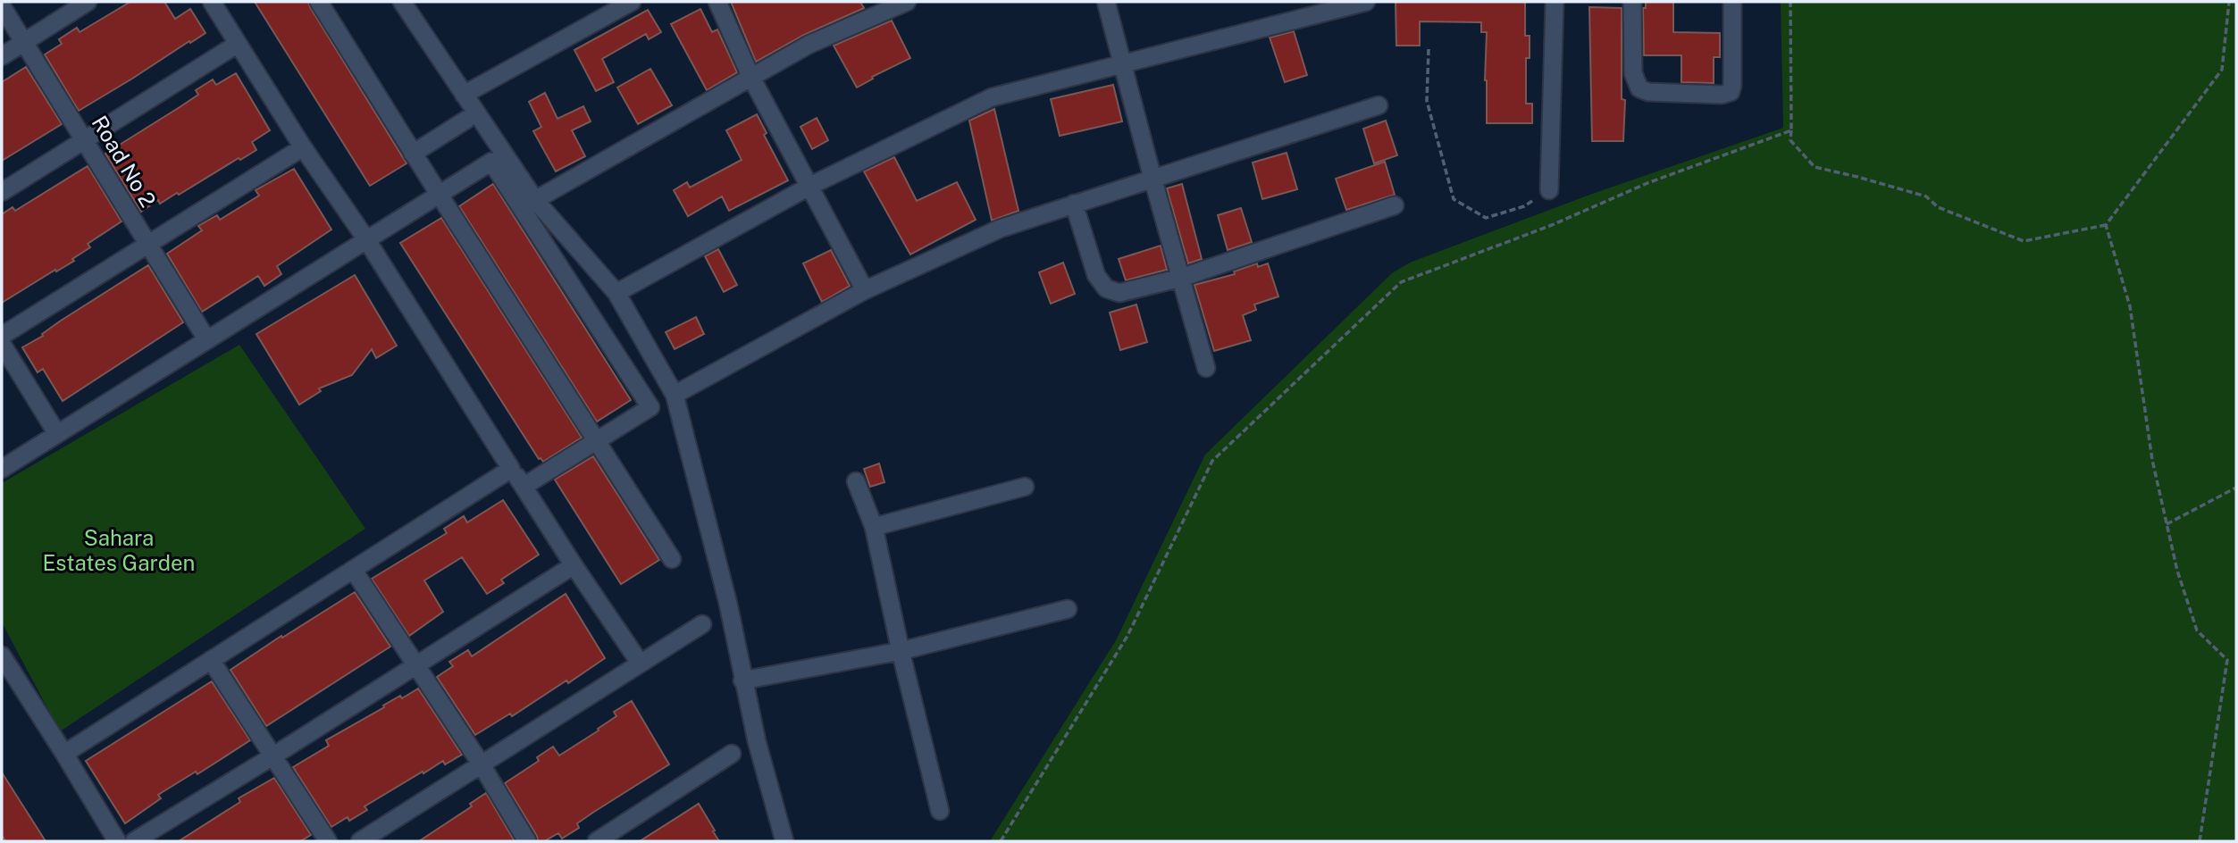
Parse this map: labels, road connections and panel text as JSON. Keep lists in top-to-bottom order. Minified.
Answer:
{"streets":{"street":["Road No 2"]},"parks":["Sahara Estates Garden"]}
